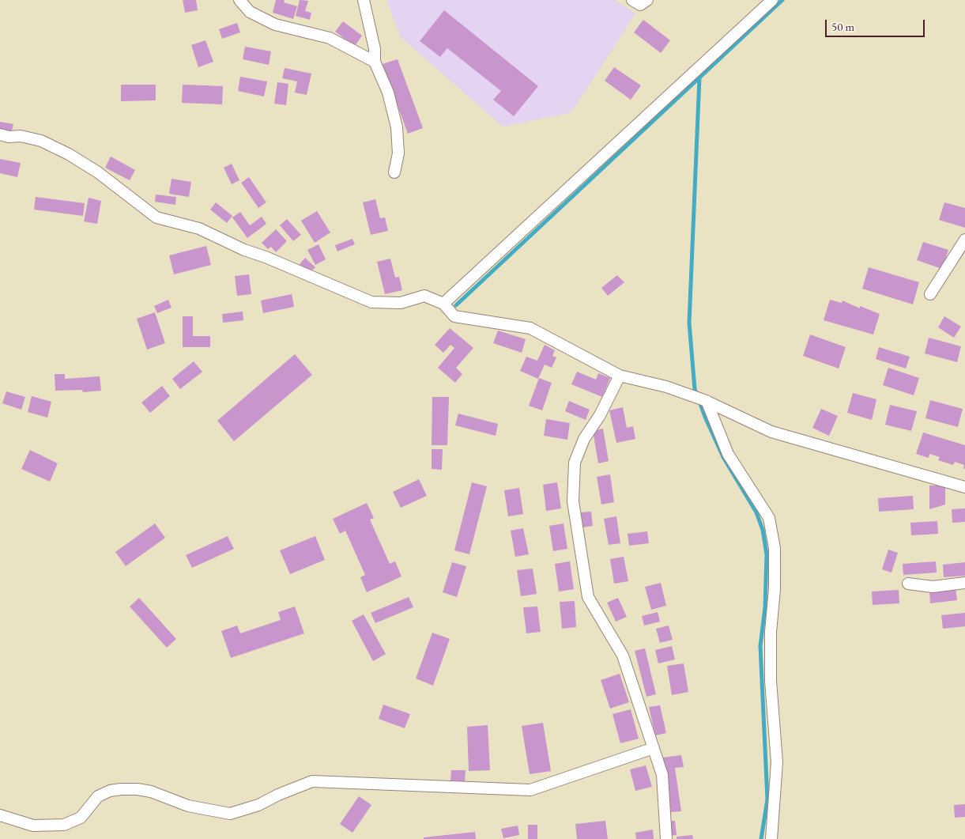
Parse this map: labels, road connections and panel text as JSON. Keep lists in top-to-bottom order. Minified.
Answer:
{"scale_bar":"50 m"}
